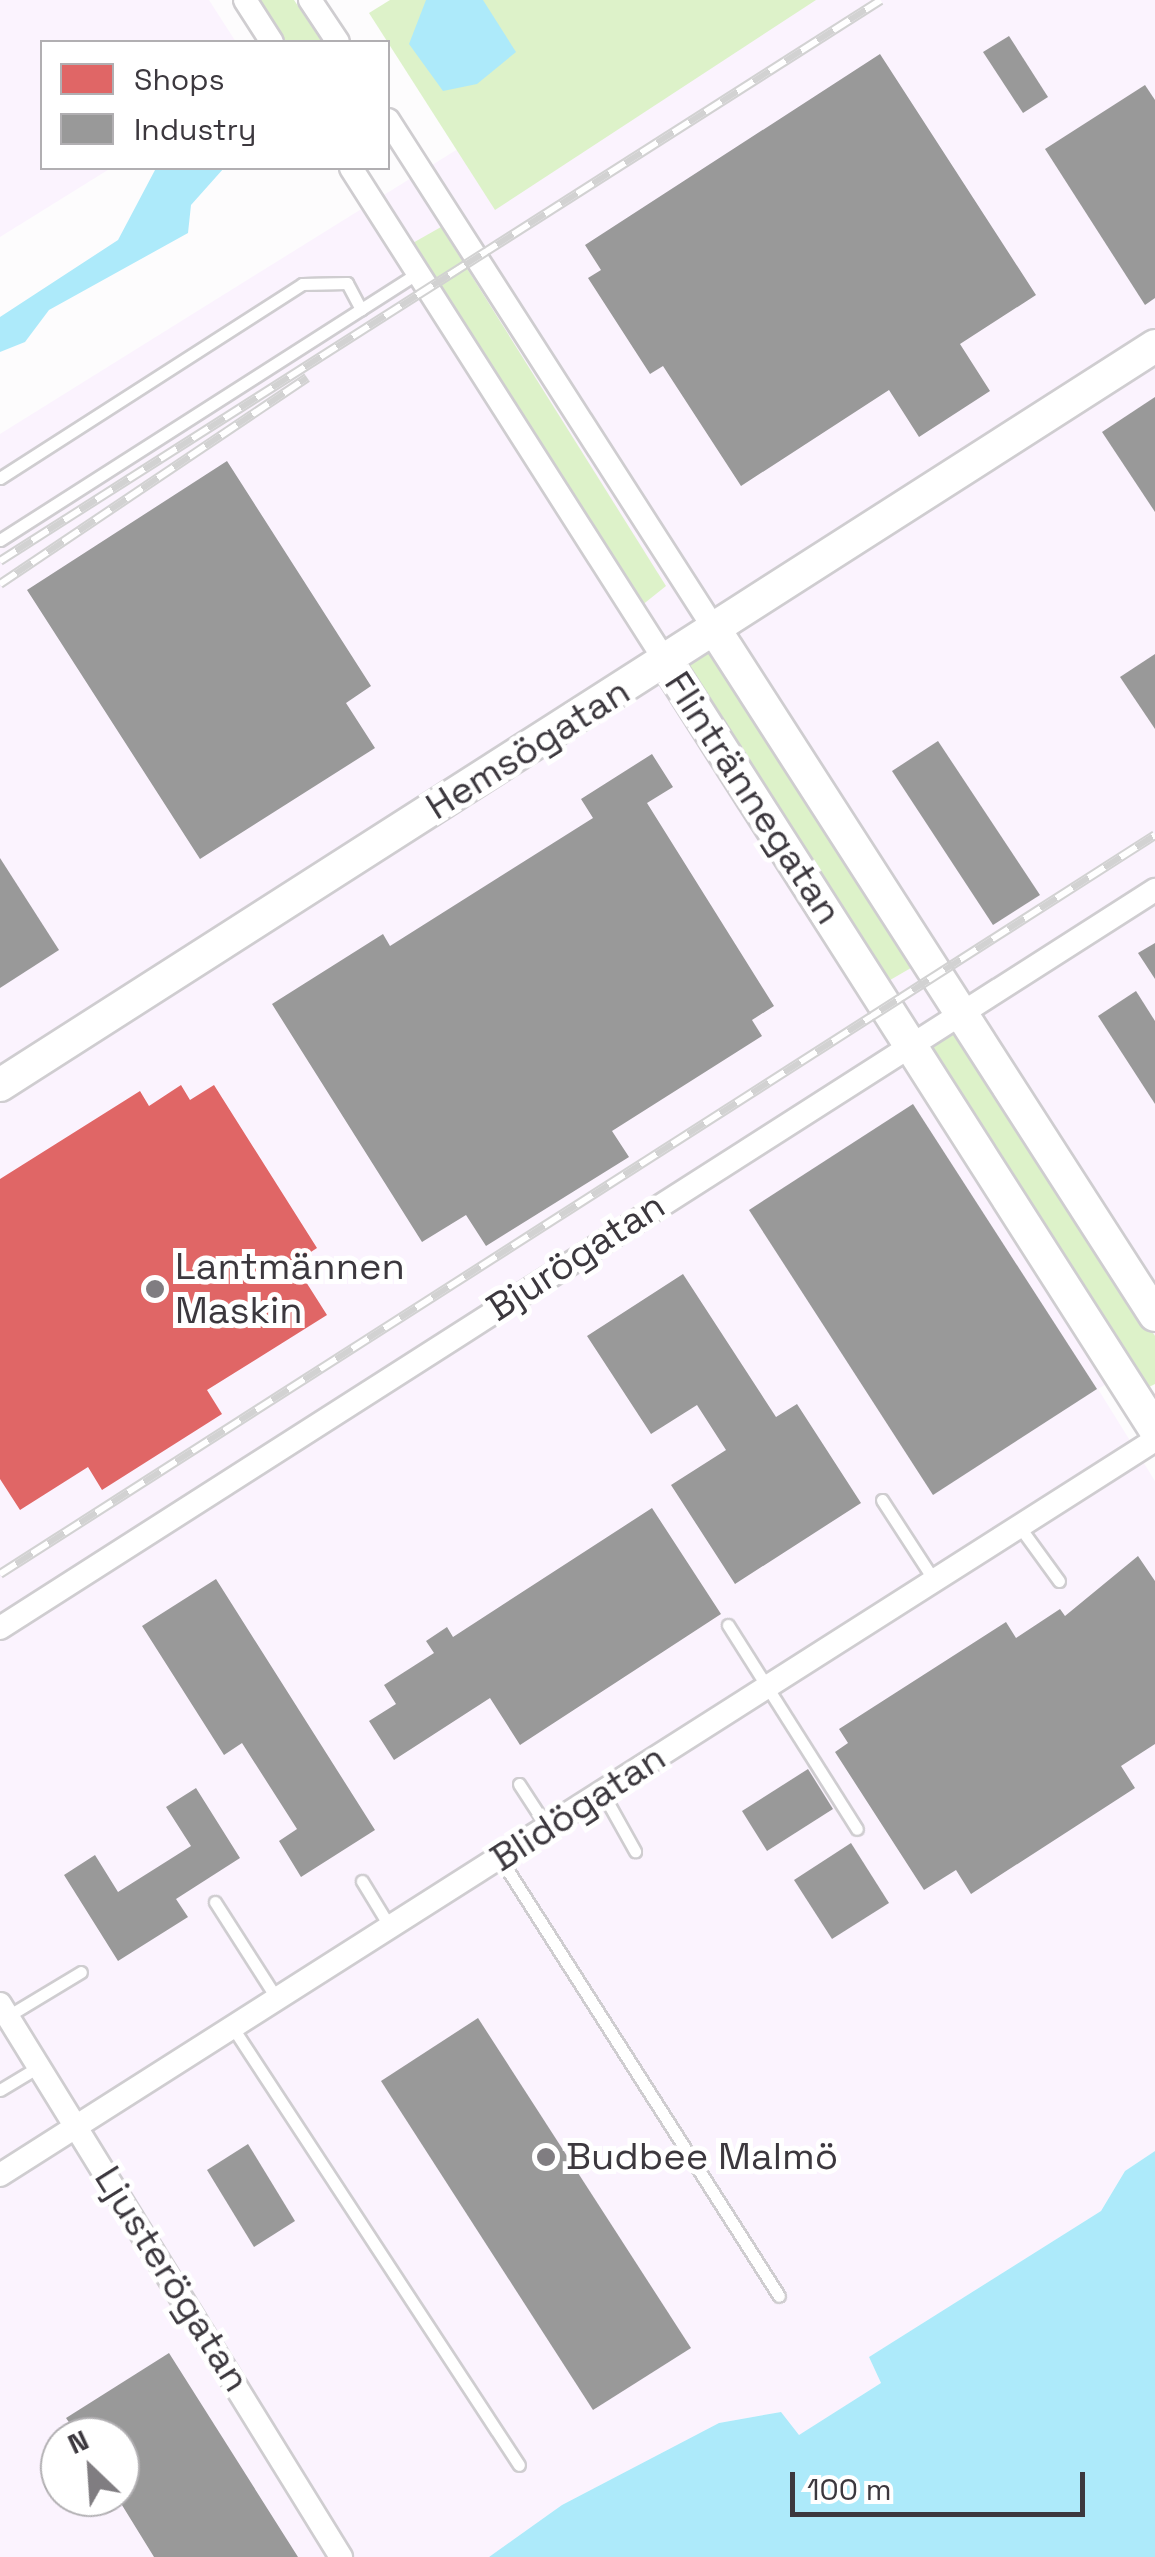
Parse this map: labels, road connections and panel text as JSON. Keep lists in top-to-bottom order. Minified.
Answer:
{"streets":{"street":["Hemsögatan","Flintrännegatan","Bjurögatan","Blidögatan","Ljusterögatan"]},"crossings":[["Hemsögatan","Flintrännegatan"],["Flintrännegatan","Bjurögatan"],["Blidögatan","Ljusterögatan"]],"places":["Lantmännen Maskin","Budbee Malmö"],"legend":["Shops","Industry"],"scale_bar":"100 m","north":"top left"}
